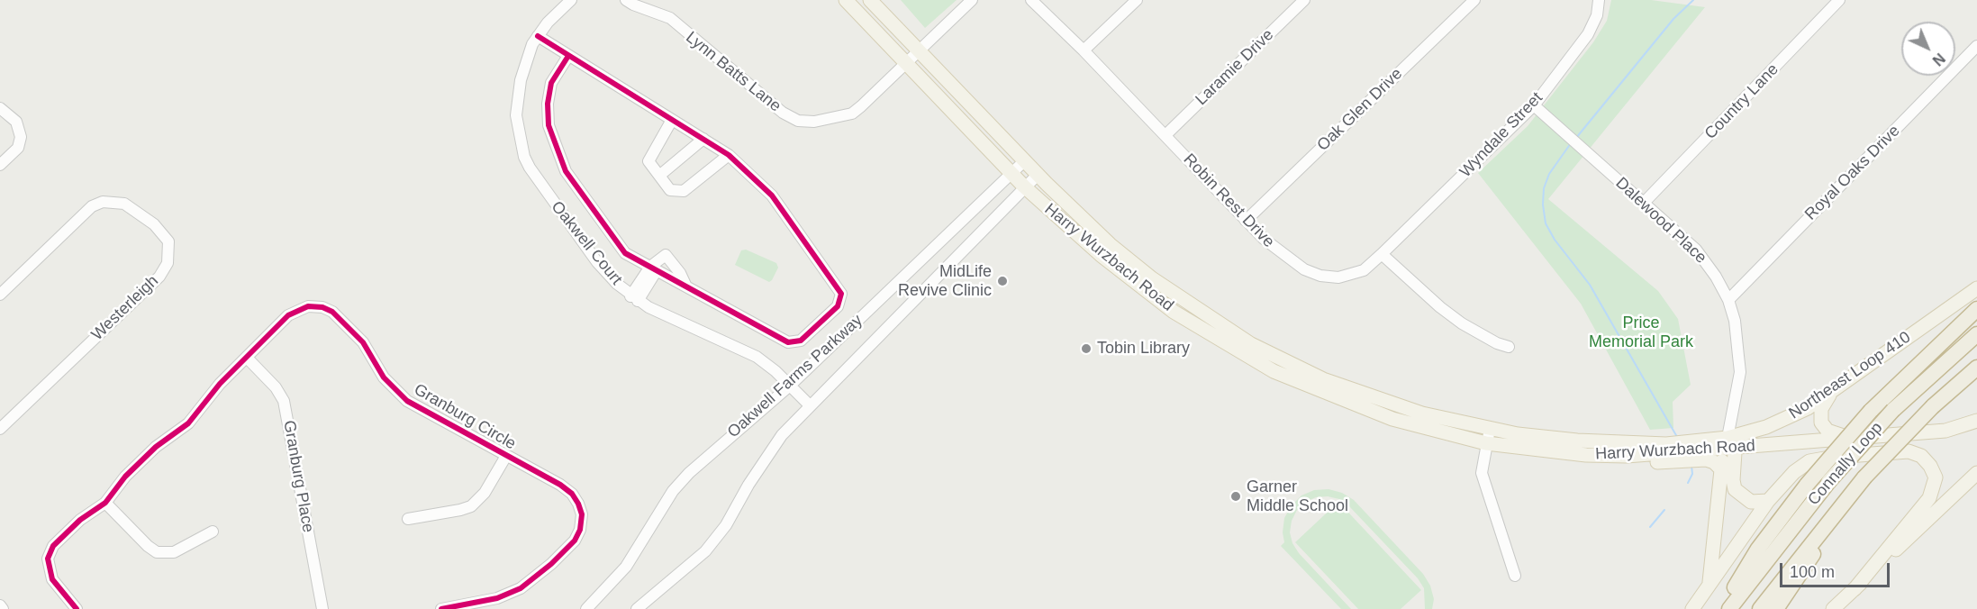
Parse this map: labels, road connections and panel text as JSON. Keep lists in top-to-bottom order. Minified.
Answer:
{"streets":{"highway":["Connally Loop"],"main road":["Harry Wurzbach Road","Northeast Loop 410"],"street":["Laramie Drive","Lynn Batts Lane","Country Lane","Oak Glen Drive","Wyndale Street","Royal Oaks Drive","Robin Rest Drive","Dalewood Place","Oakwell Court","Westerleigh","Oakwell Farms Parkway","Granburg Circle","Granburg Place"]},"crossings":[["Laramie Drive","Robin Rest Drive"],["Lynn Batts Lane","Harry Wurzbach Road"],["Country Lane","Dalewood Place"],["Oak Glen Drive","Robin Rest Drive"],["Wyndale Street","Robin Rest Drive"],["Wyndale Street","Dalewood Place"],["Royal Oaks Drive","Dalewood Place"],["Dalewood Place","Harry Wurzbach Road"],["Dalewood Place","Northeast Loop 410"],["Oakwell Court","Oakwell Farms Parkway"],["Harry Wurzbach Road","Northeast Loop 410"],["Harry Wurzbach Road","Oakwell Farms Parkway"],["Granburg Circle","Granburg Place"]],"parks":["Price Memorial Park"],"places":["MidLife Revive Clinic","Tobin Library","Garner Middle School"],"scale_bar":"100 m","north":"bottom right"}
